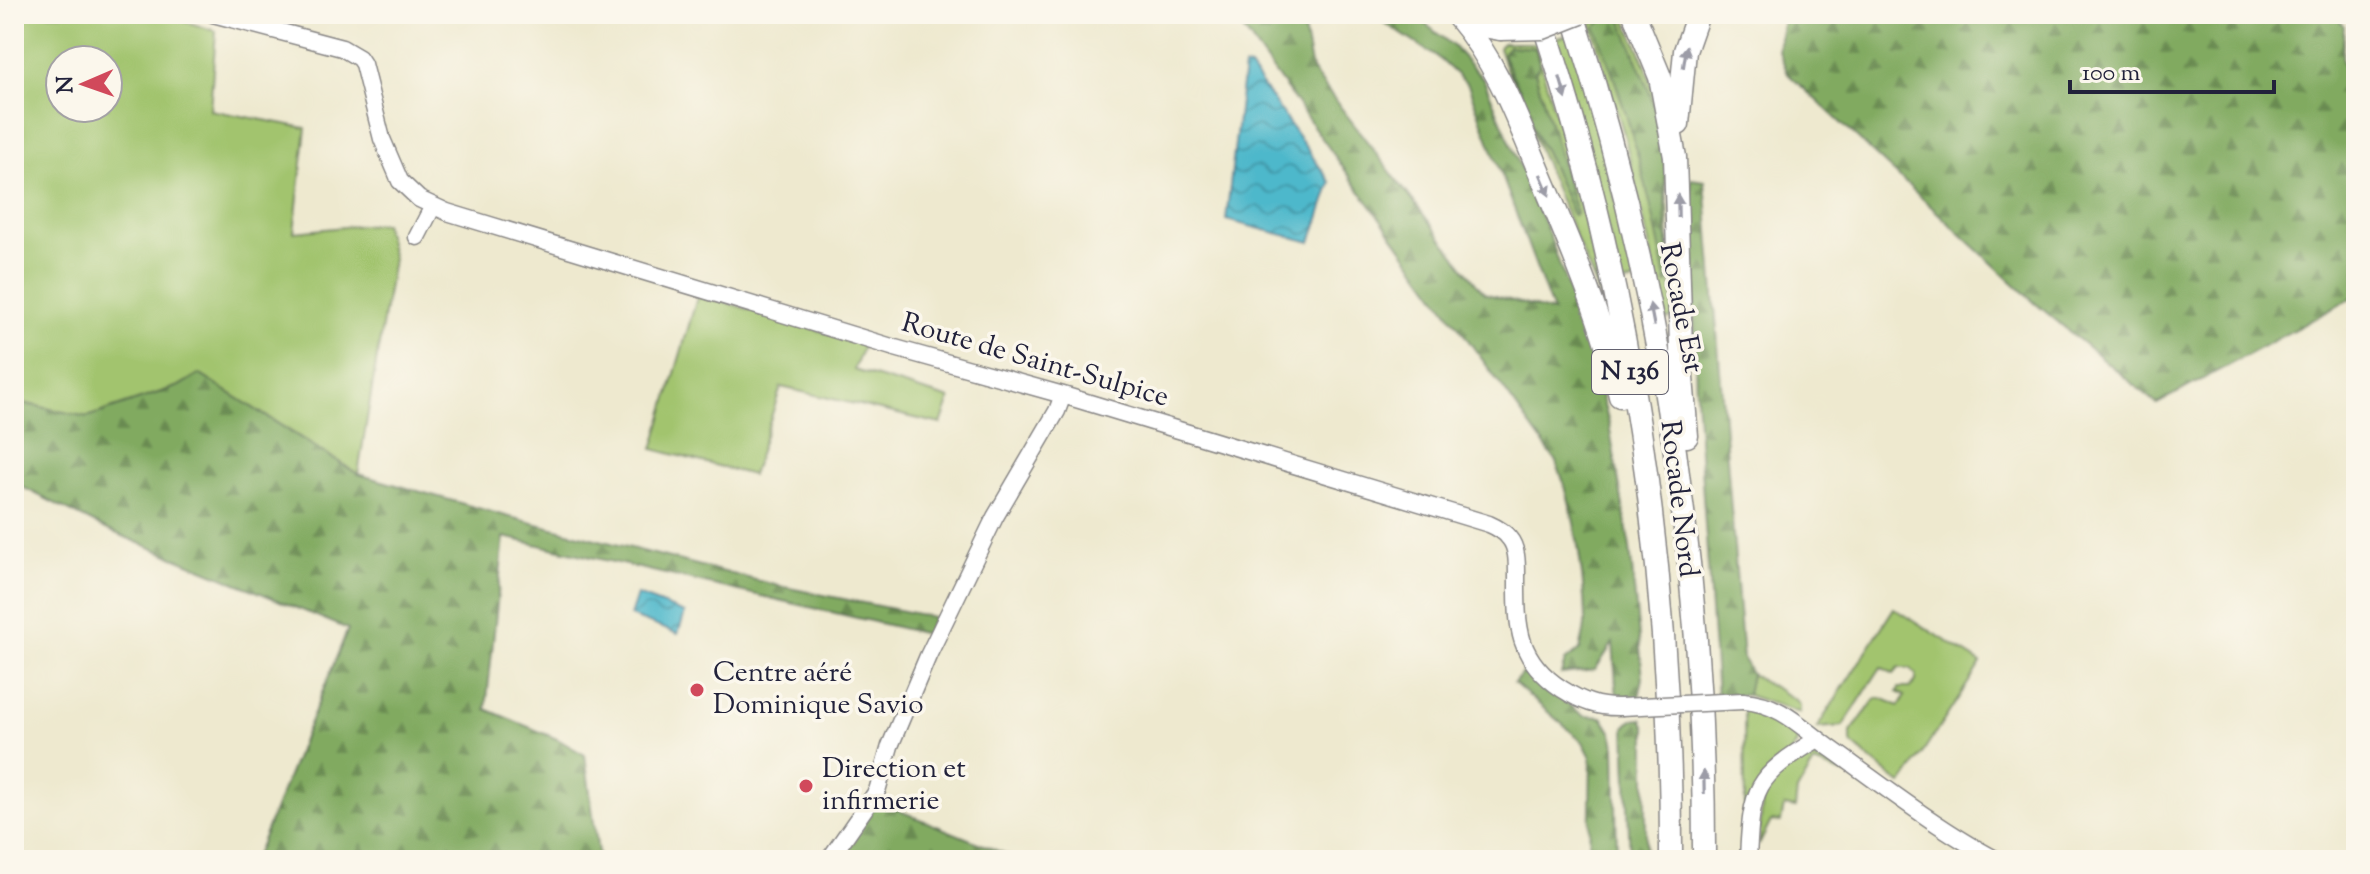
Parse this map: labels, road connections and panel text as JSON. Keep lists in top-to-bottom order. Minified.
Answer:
{"streets":{"highway":["Rocade Est","N 136","Rocade Nord"],"street":["Route de Saint-Sulpice"]},"crossings":[["Rocade Est","N 136"]],"places":["Centre aéré Dominique Savio","Direction et infirmerie"],"scale_bar":"100 m","north":"left"}
